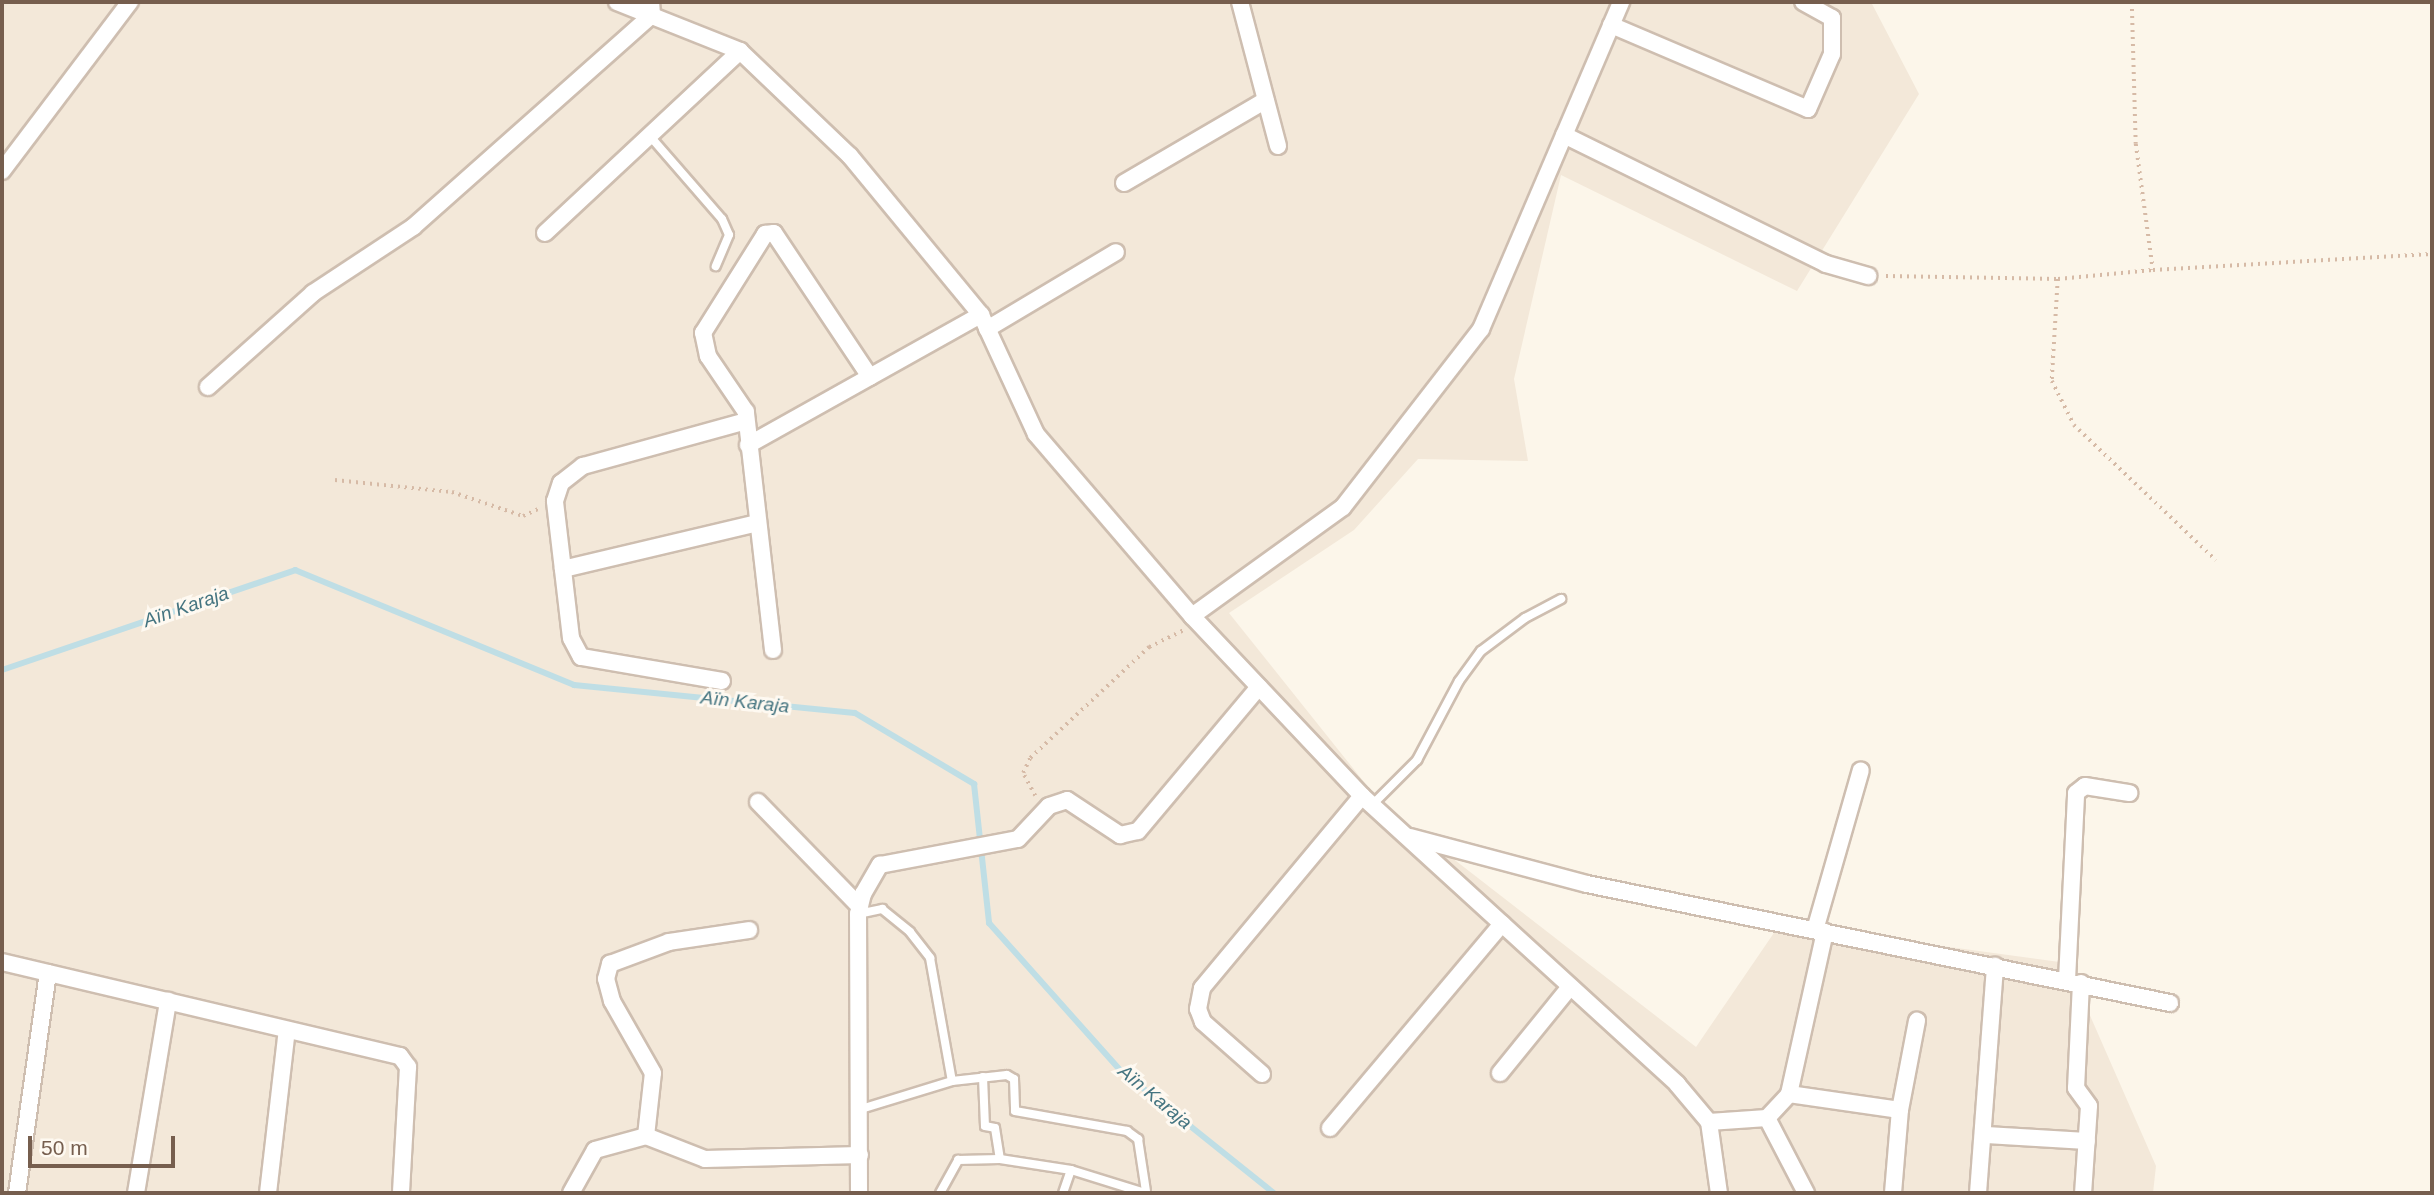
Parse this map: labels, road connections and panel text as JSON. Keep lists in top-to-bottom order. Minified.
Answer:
{"water":["Aïn Karaja"],"scale_bar":"50 m"}
